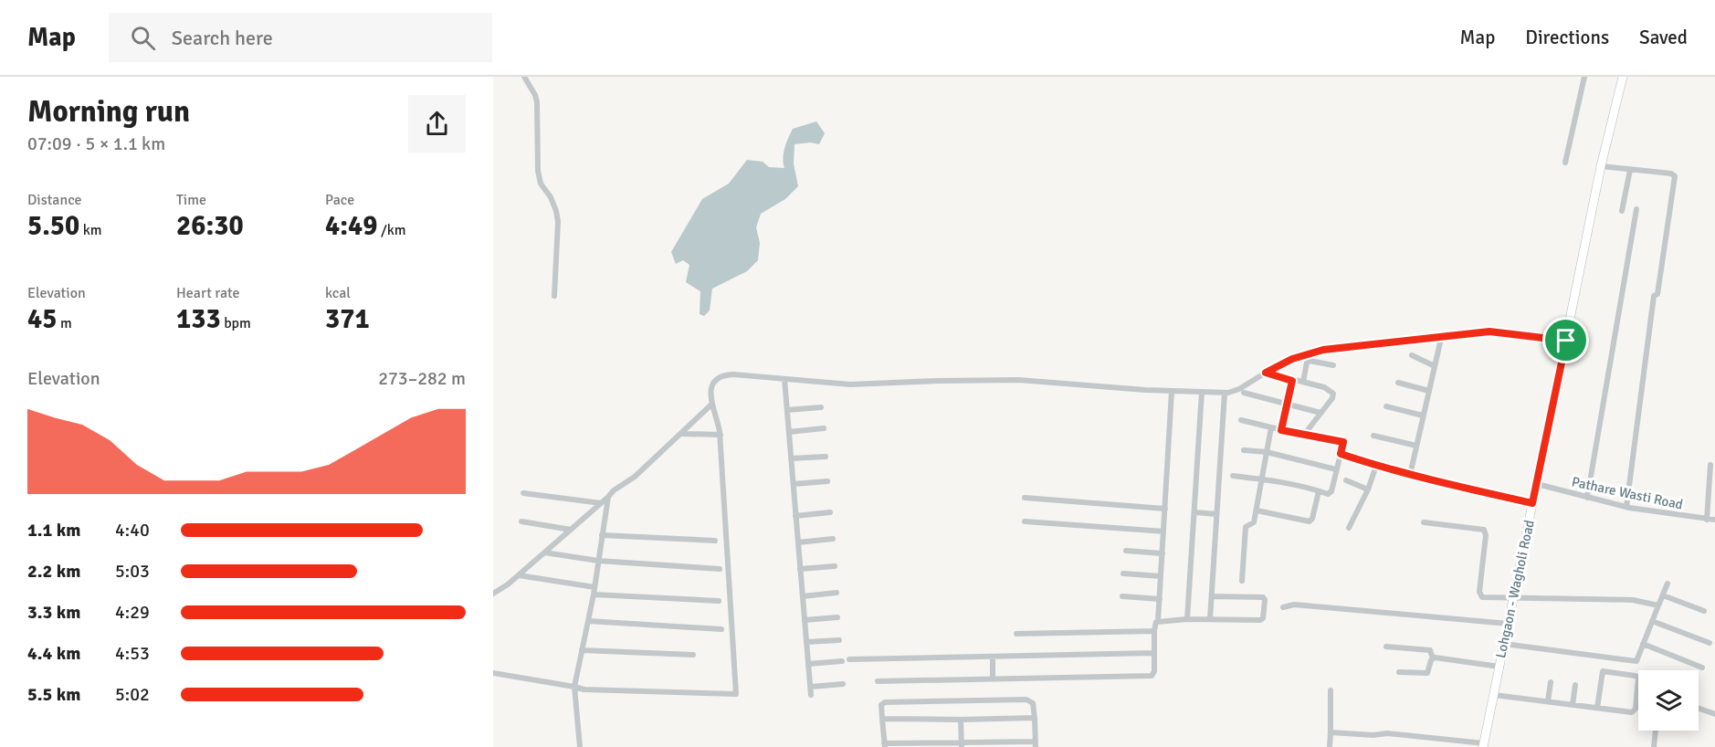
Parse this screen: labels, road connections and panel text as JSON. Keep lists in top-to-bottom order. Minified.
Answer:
{"streets":{"main road":["Lohgaon - Wagholi Road"],"street":["Pathare Wasti Road"]},"crossings":[["Pathare Wasti Road","Lohgaon - Wagholi Road"]],"page":{"header":"Map","search":"Search here","nav":["Map","Directions","Saved"],"heading":["Morning run","07:09 · 5 × 1.1 km"],"stats":[["Distance","5.50 km"],["Time","26:30"],["Pace","4:49 /km"],["Elevation","45 m"],["Heart rate","133 bpm"],["kcal","371"]],"chart":["Elevation","273–282 m"],"list":[{"name":"1.1 km","note":"4:40"},{"name":"2.2 km","note":"5:03"},{"name":"3.3 km","note":"4:29"},{"name":"4.4 km","note":"4:53"},{"name":"5.5 km","note":"5:02"}]}}
